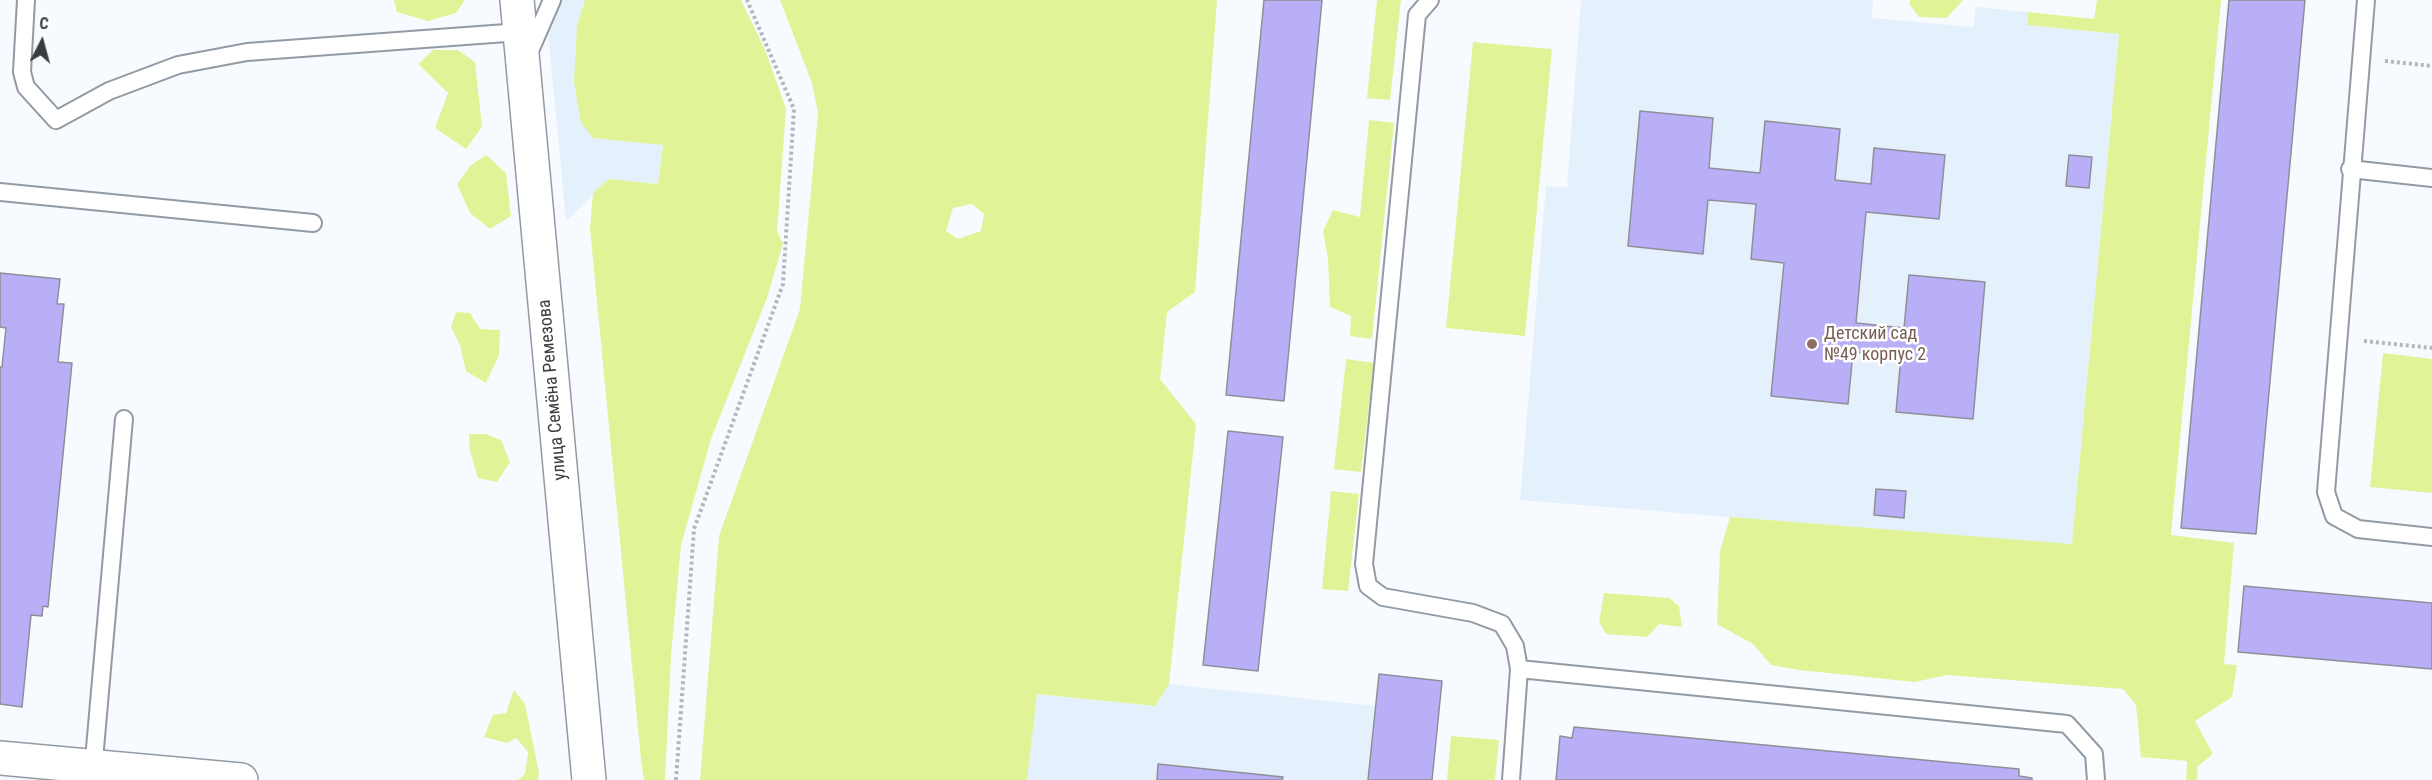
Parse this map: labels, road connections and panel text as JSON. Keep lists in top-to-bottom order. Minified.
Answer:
{"streets":{"main road":["улица Семёна Ремезова"]},"places":["Детский сад №49 корпус 2"],"north":"top"}
